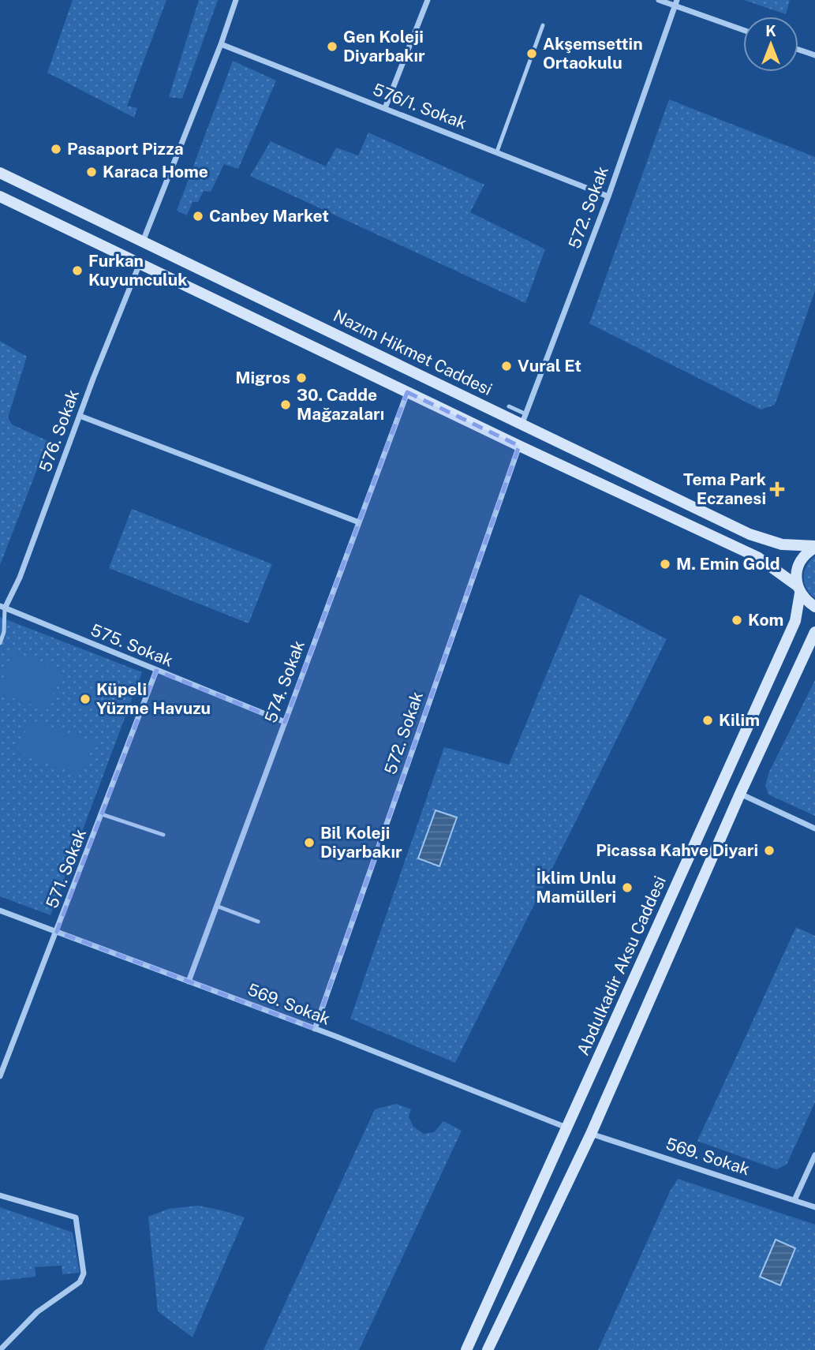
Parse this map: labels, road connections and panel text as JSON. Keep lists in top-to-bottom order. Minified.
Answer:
{"streets":{"main road":["Nazım Hikmet Caddesi","Abdulkadir Aksu Caddesi"],"street":["576/1. Sokak","572. Sokak","576. Sokak","575. Sokak","574. Sokak","571. Sokak","569. Sokak"]},"crossings":[["576/1. Sokak","572. Sokak"],["572. Sokak","Nazım Hikmet Caddesi"],["572. Sokak","569. Sokak"],["Nazım Hikmet Caddesi","Abdulkadir Aksu Caddesi"],["576. Sokak","575. Sokak"],["575. Sokak","574. Sokak"],["575. Sokak","571. Sokak"],["574. Sokak","569. Sokak"],["571. Sokak","569. Sokak"],["Abdulkadir Aksu Caddesi","569. Sokak"]],"places":{"other":["Gen Koleji Diyarbakır","Akşemsettin Ortaokulu","Pasaport Pizza","Karaca Home","Canbey Market","Furkan Kuyumculuk","Vural Et","Migros","30. Cadde Mağazaları","M. Emin Gold","Kom","Küpeli Yüzme Havuzu","Kilim","Bil Koleji Diyarbakır","Picassa Kahve Diyari","İklim Unlu Mamülleri"],"health":["Tema Park Eczanesi"]},"north":"top"}
